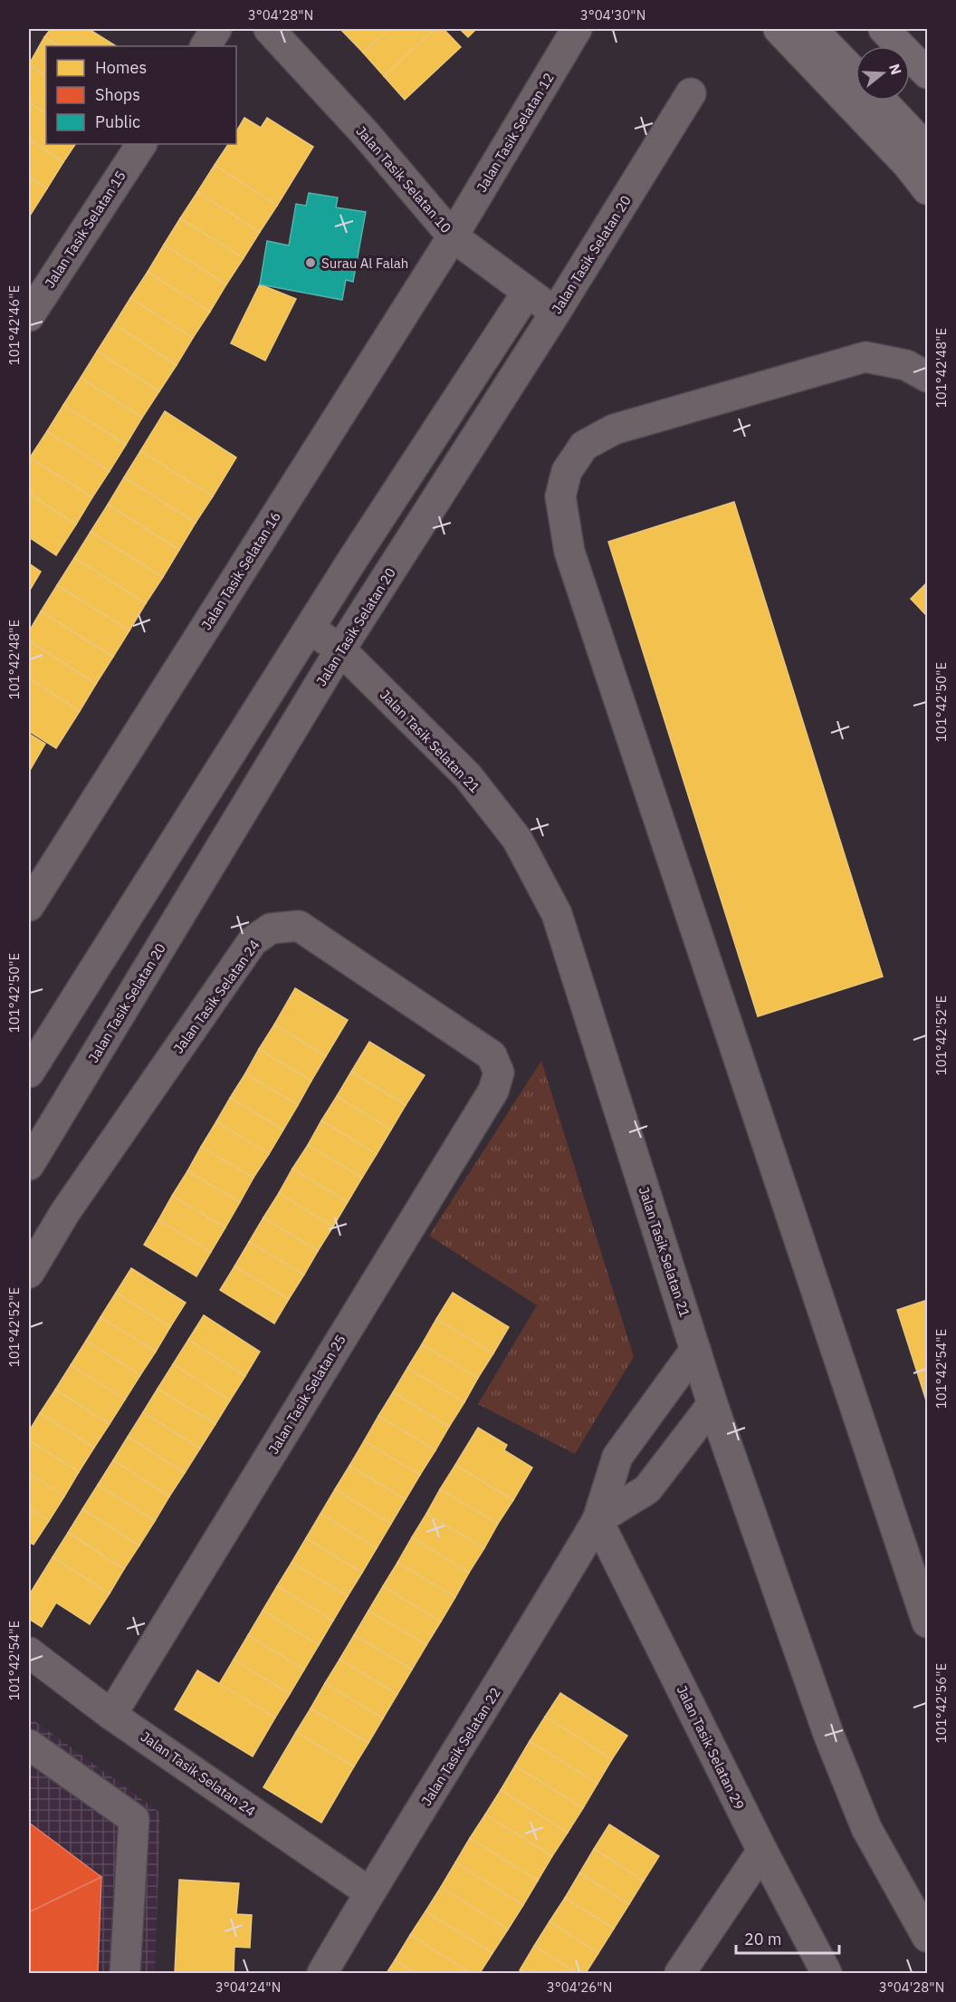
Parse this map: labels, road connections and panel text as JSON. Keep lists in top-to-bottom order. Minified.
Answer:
{"streets":{"street":["Jalan Tasik Selatan 12","Jalan Tasik Selatan 10","Jalan Tasik Selatan 15","Jalan Tasik Selatan 20","Jalan Tasik Selatan 16","Jalan Tasik Selatan 21","Jalan Tasik Selatan 24","Jalan Tasik Selatan 25","Jalan Tasik Selatan 22","Jalan Tasik Selatan 29"]},"crossings":[["Jalan Tasik Selatan 12","Jalan Tasik Selatan 10"],["Jalan Tasik Selatan 12","Jalan Tasik Selatan 16"],["Jalan Tasik Selatan 10","Jalan Tasik Selatan 20"],["Jalan Tasik Selatan 10","Jalan Tasik Selatan 16"],["Jalan Tasik Selatan 20","Jalan Tasik Selatan 21"],["Jalan Tasik Selatan 21","Jalan Tasik Selatan 22"],["Jalan Tasik Selatan 24","Jalan Tasik Selatan 25"],["Jalan Tasik Selatan 24","Jalan Tasik Selatan 22"],["Jalan Tasik Selatan 22","Jalan Tasik Selatan 29"]],"places":["Surau Al Falah"],"legend":["Homes","Shops","Public"],"scale_bar":"20 m","north":"right","coordinates":["3°04'28\"N","3°04'30\"N","101°42'46\"E","101°42'48\"E","101°42'50\"E","101°42'52\"E","101°42'54\"E","101°42'56\"E","3°04'24\"N","3°04'26\"N"]}
